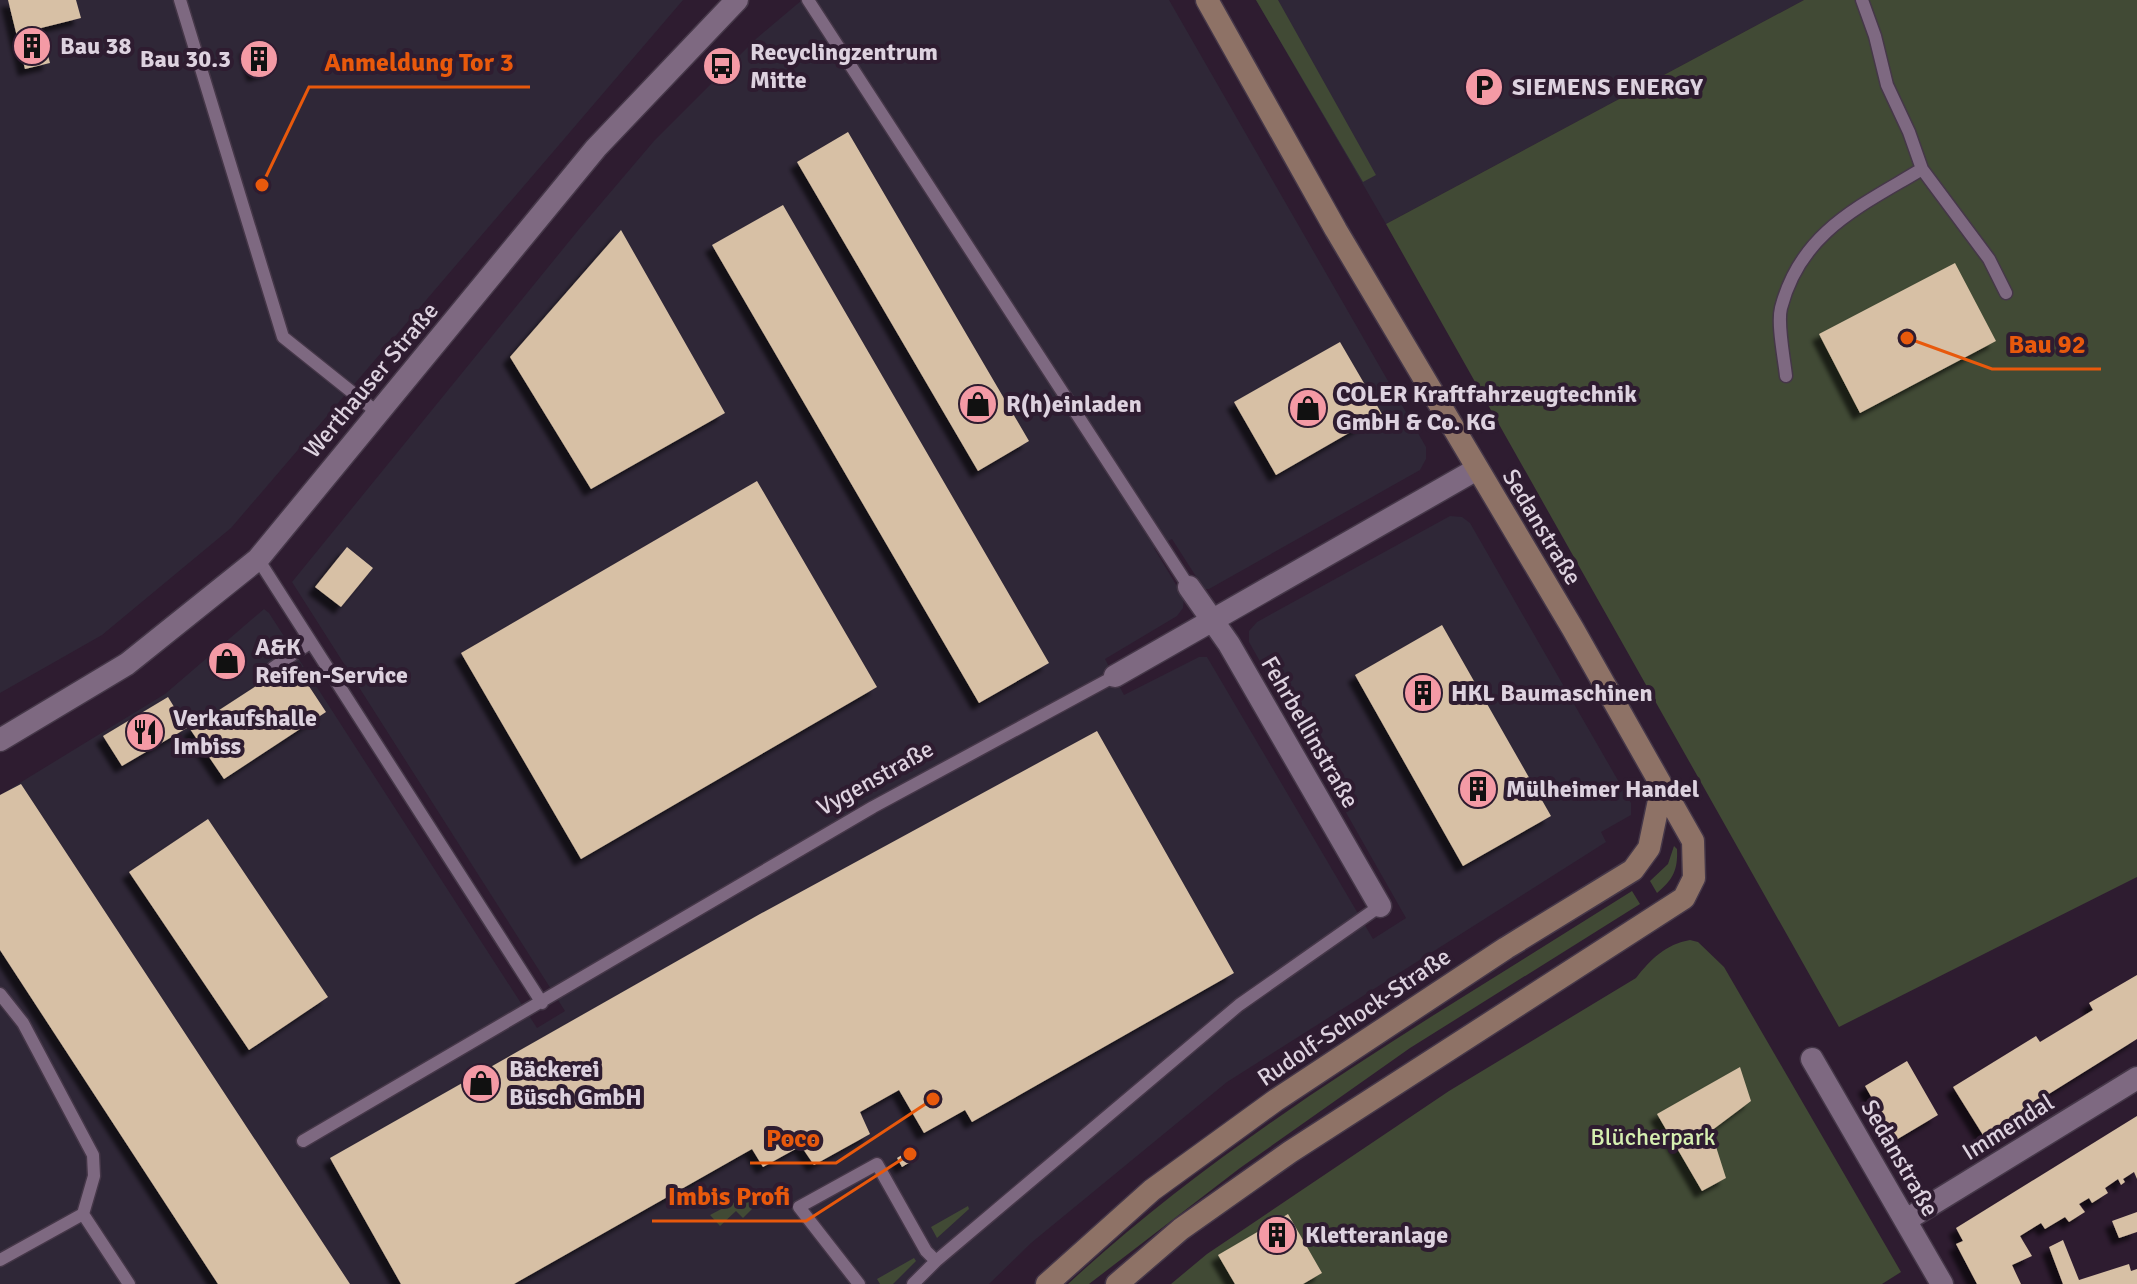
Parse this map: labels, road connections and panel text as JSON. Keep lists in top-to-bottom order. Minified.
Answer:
{"streets":{"main road":["Sedanstraße","Rudolf-Schock-Straße"],"street":["Werthauser Straße","Fehrbellinstraße","Vygenstraße","Immendal"]},"crossings":[["Sedanstraße","Vygenstraße"],["Sedanstraße","Rudolf-Schock-Straße"],["Sedanstraße","Immendal"],["Fehrbellinstraße","Vygenstraße"]],"parks":["Blücherpark"],"places":{"building":["Bau 38","Bau 30.3","HKL Baumaschinen","Mülheimer Handel","Kletteranlage"],"bus stop":["Recyclingzentrum Mitte"],"parking":["SIEMENS ENERGY"],"other":["Anmeldung Tor 3","Bau 92","Poco","Imbis Profi"],"shop":["R(h)einladen","COLER Kraftfahrzeugtechnik GmbH & Co. KG","A&K Reifen-Service","Bäckerei Büsch GmbH"],"restaurant":["Verkaufshalle Imbiss"]}}
